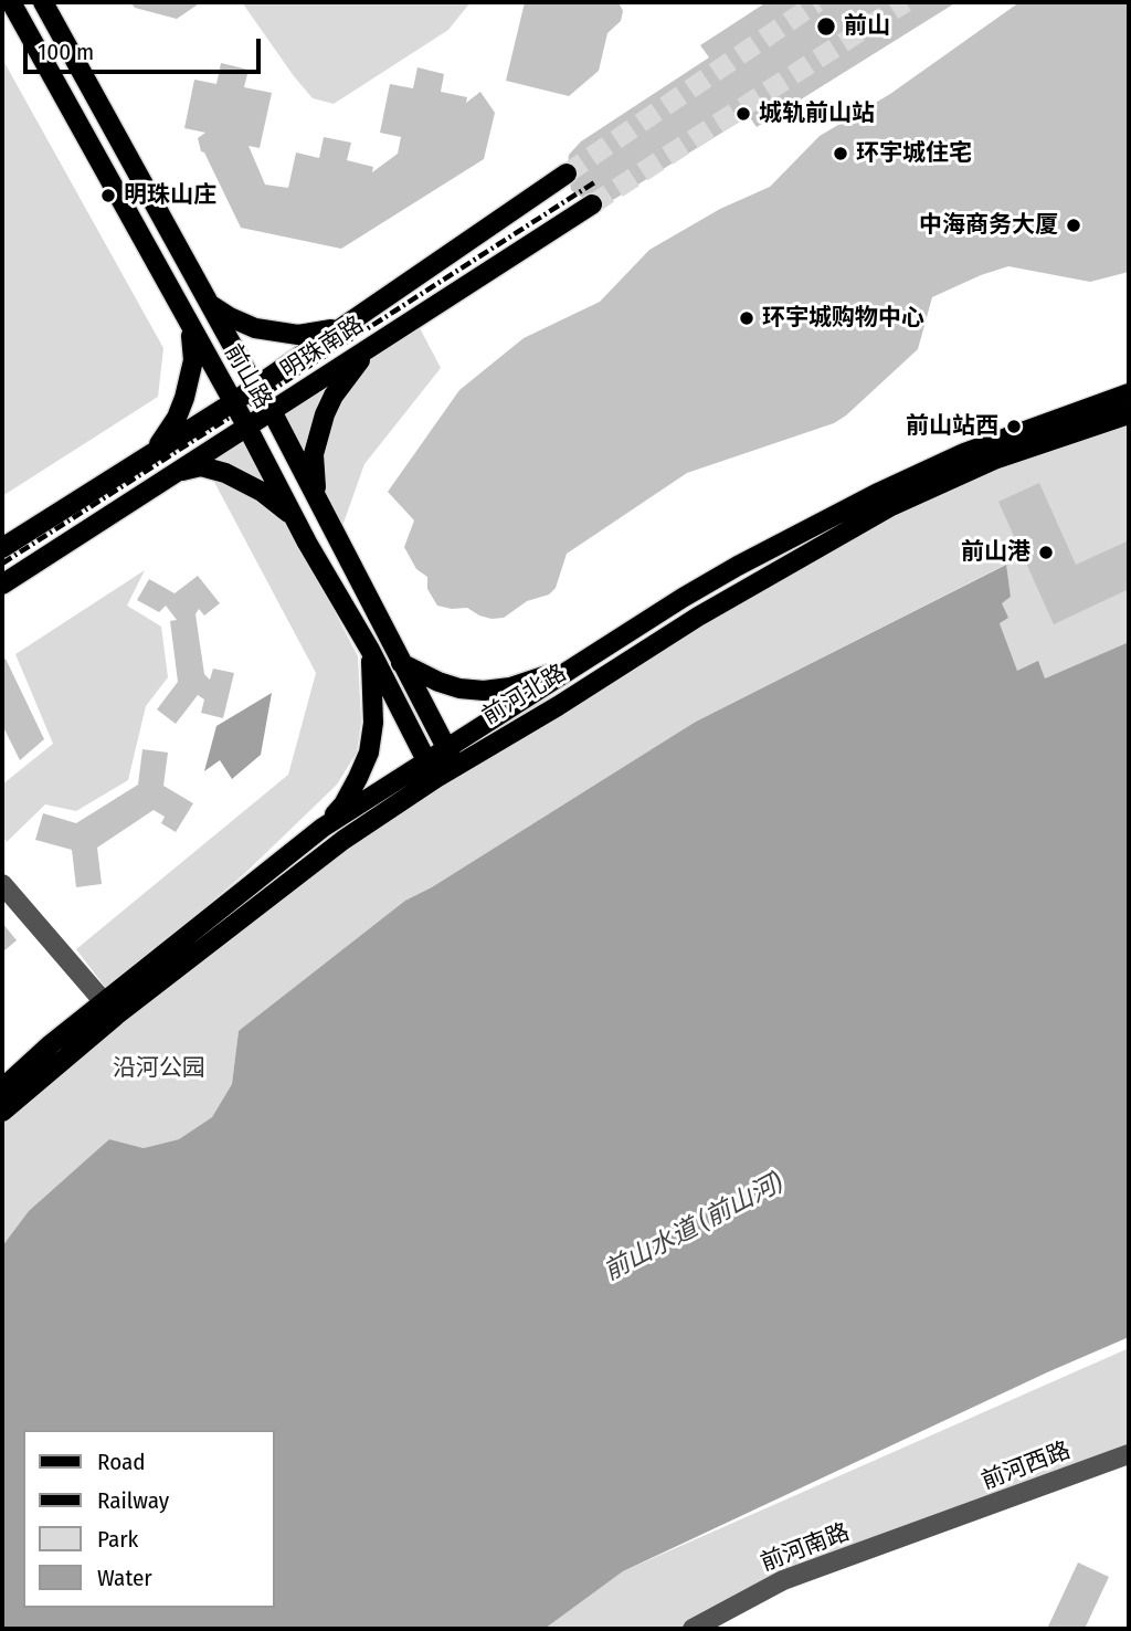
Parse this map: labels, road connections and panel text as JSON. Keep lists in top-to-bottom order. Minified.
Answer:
{"streets":{"main road":["明珠南路","前山路","前河北路"],"street":["前河西路","前河南路"]},"crossings":[["明珠南路","前山路"],["前山路","前河北路"],["前河西路","前河南路"]],"water":["前山水道 (前山河)"],"parks":["沿河公园"],"places":["前山","城轨前山站","环宇城住宅","明珠山庄","中海商务大厦","环宇城购物中心","前山站西","前山港"],"legend":["Road","Railway","Park","Water"],"scale_bar":"100 m"}
